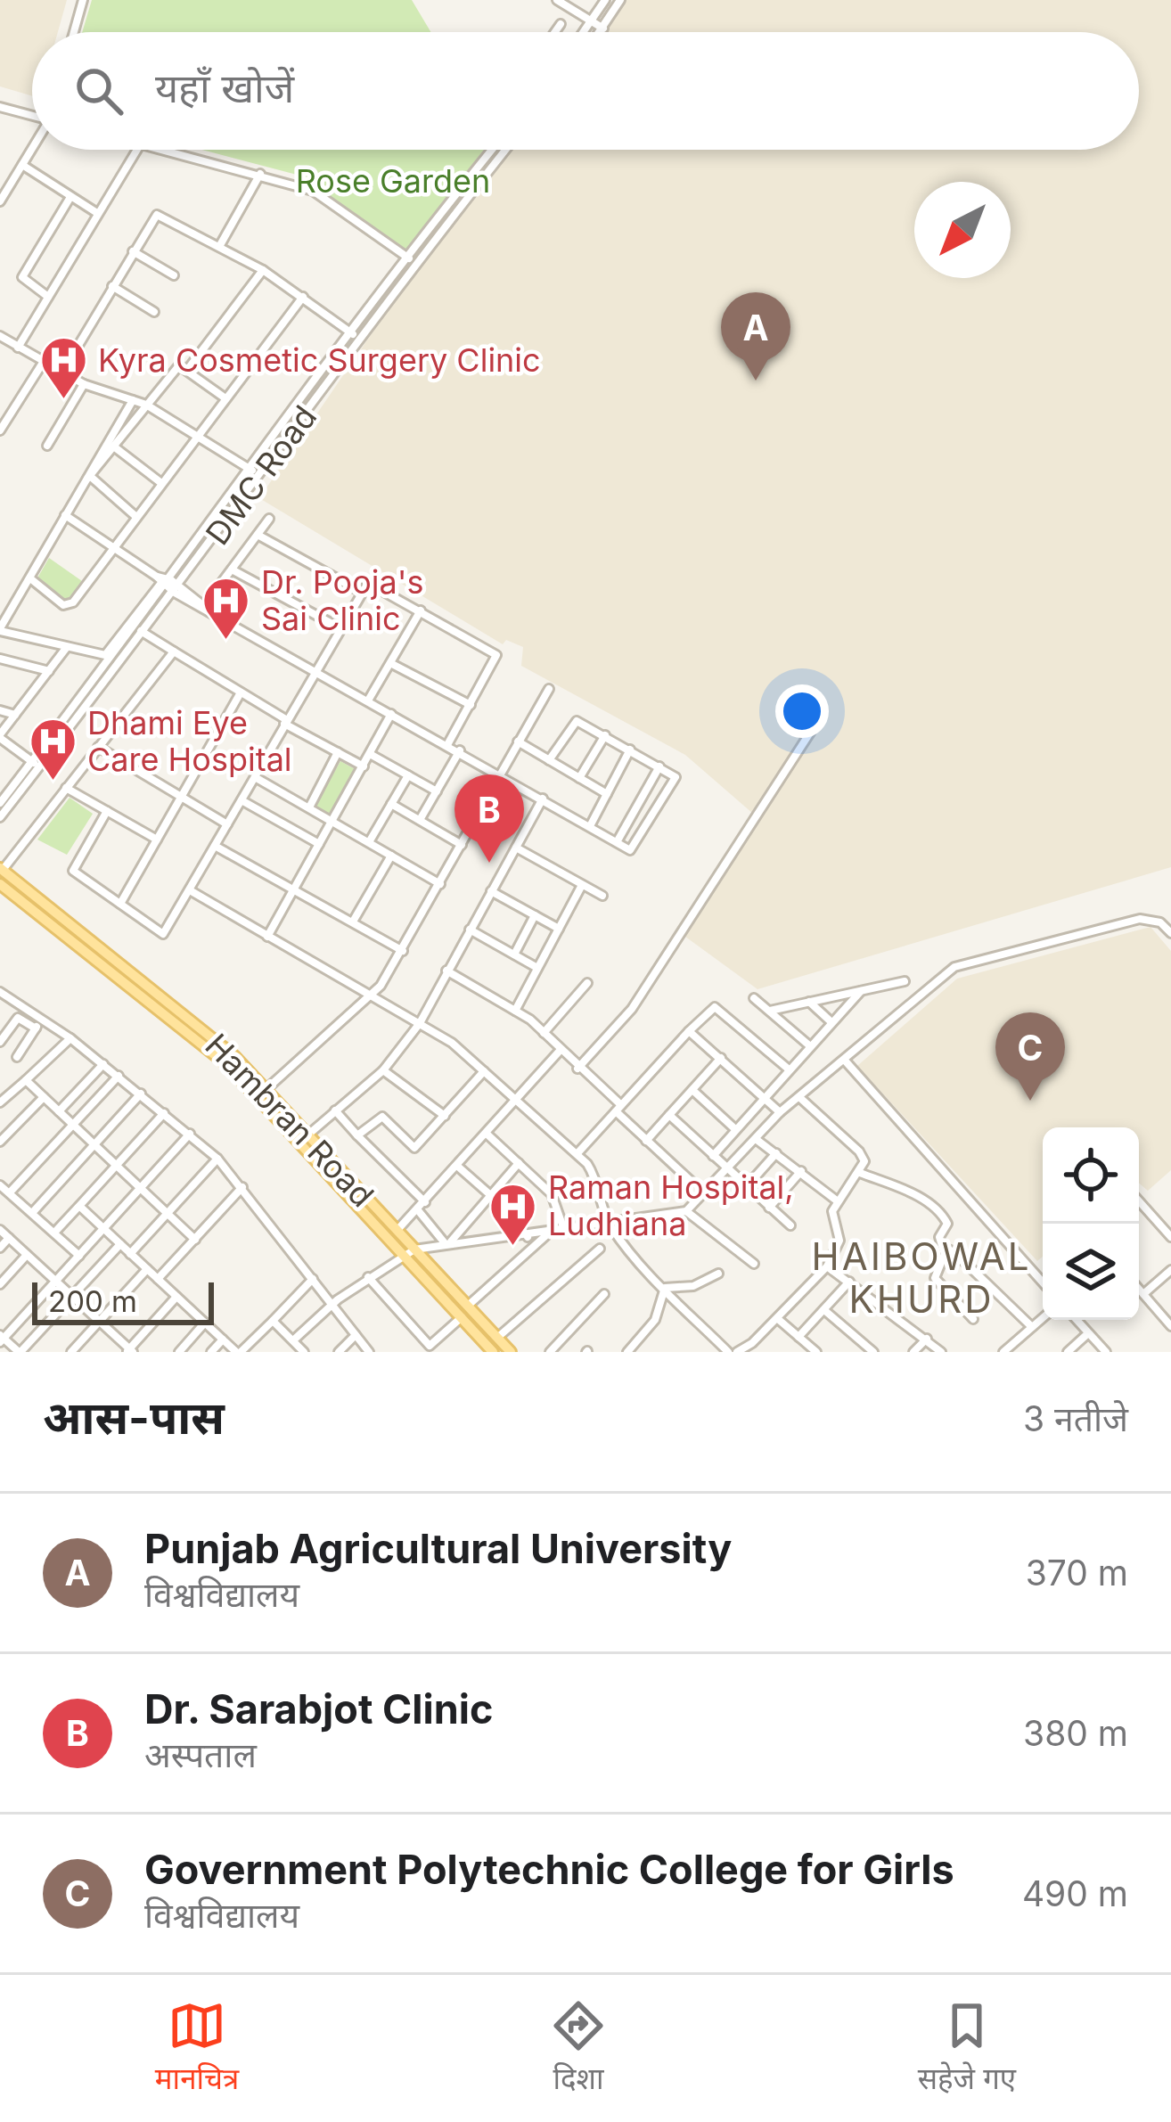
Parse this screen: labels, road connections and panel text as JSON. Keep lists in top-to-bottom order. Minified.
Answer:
{"streets":{"main road":["Hambran Road"],"street":["DMC Road"]},"districts":["HAIBOWAL KHURD"],"parks":["Rose Garden"],"places":{"hospital":["Kyra Cosmetic Surgery Clinic","Dr. Pooja's Sai Clinic","Dhami Eye Care Hospital","Raman Hospital, Ludhiana"]},"scale_bar":"200 m","north":"bottom left","page":{"search":"यहाँ खोजें","pins":["A","B","C"],"scale":"200 m","heading":["आस-पास","3 नतीजे"],"list":[{"mark":"A","name":"Punjab Agricultural University","note":"विश्वविद्यालय","value":"370 m"},{"mark":"B","name":"Dr. Sarabjot Clinic","note":"अस्पताल","value":"380 m"},{"mark":"C","name":"Government Polytechnic College for Girls","note":"विश्वविद्यालय","value":"490 m"}],"nav":["मानचित्र","दिशा","सहेजे गए"]}}
